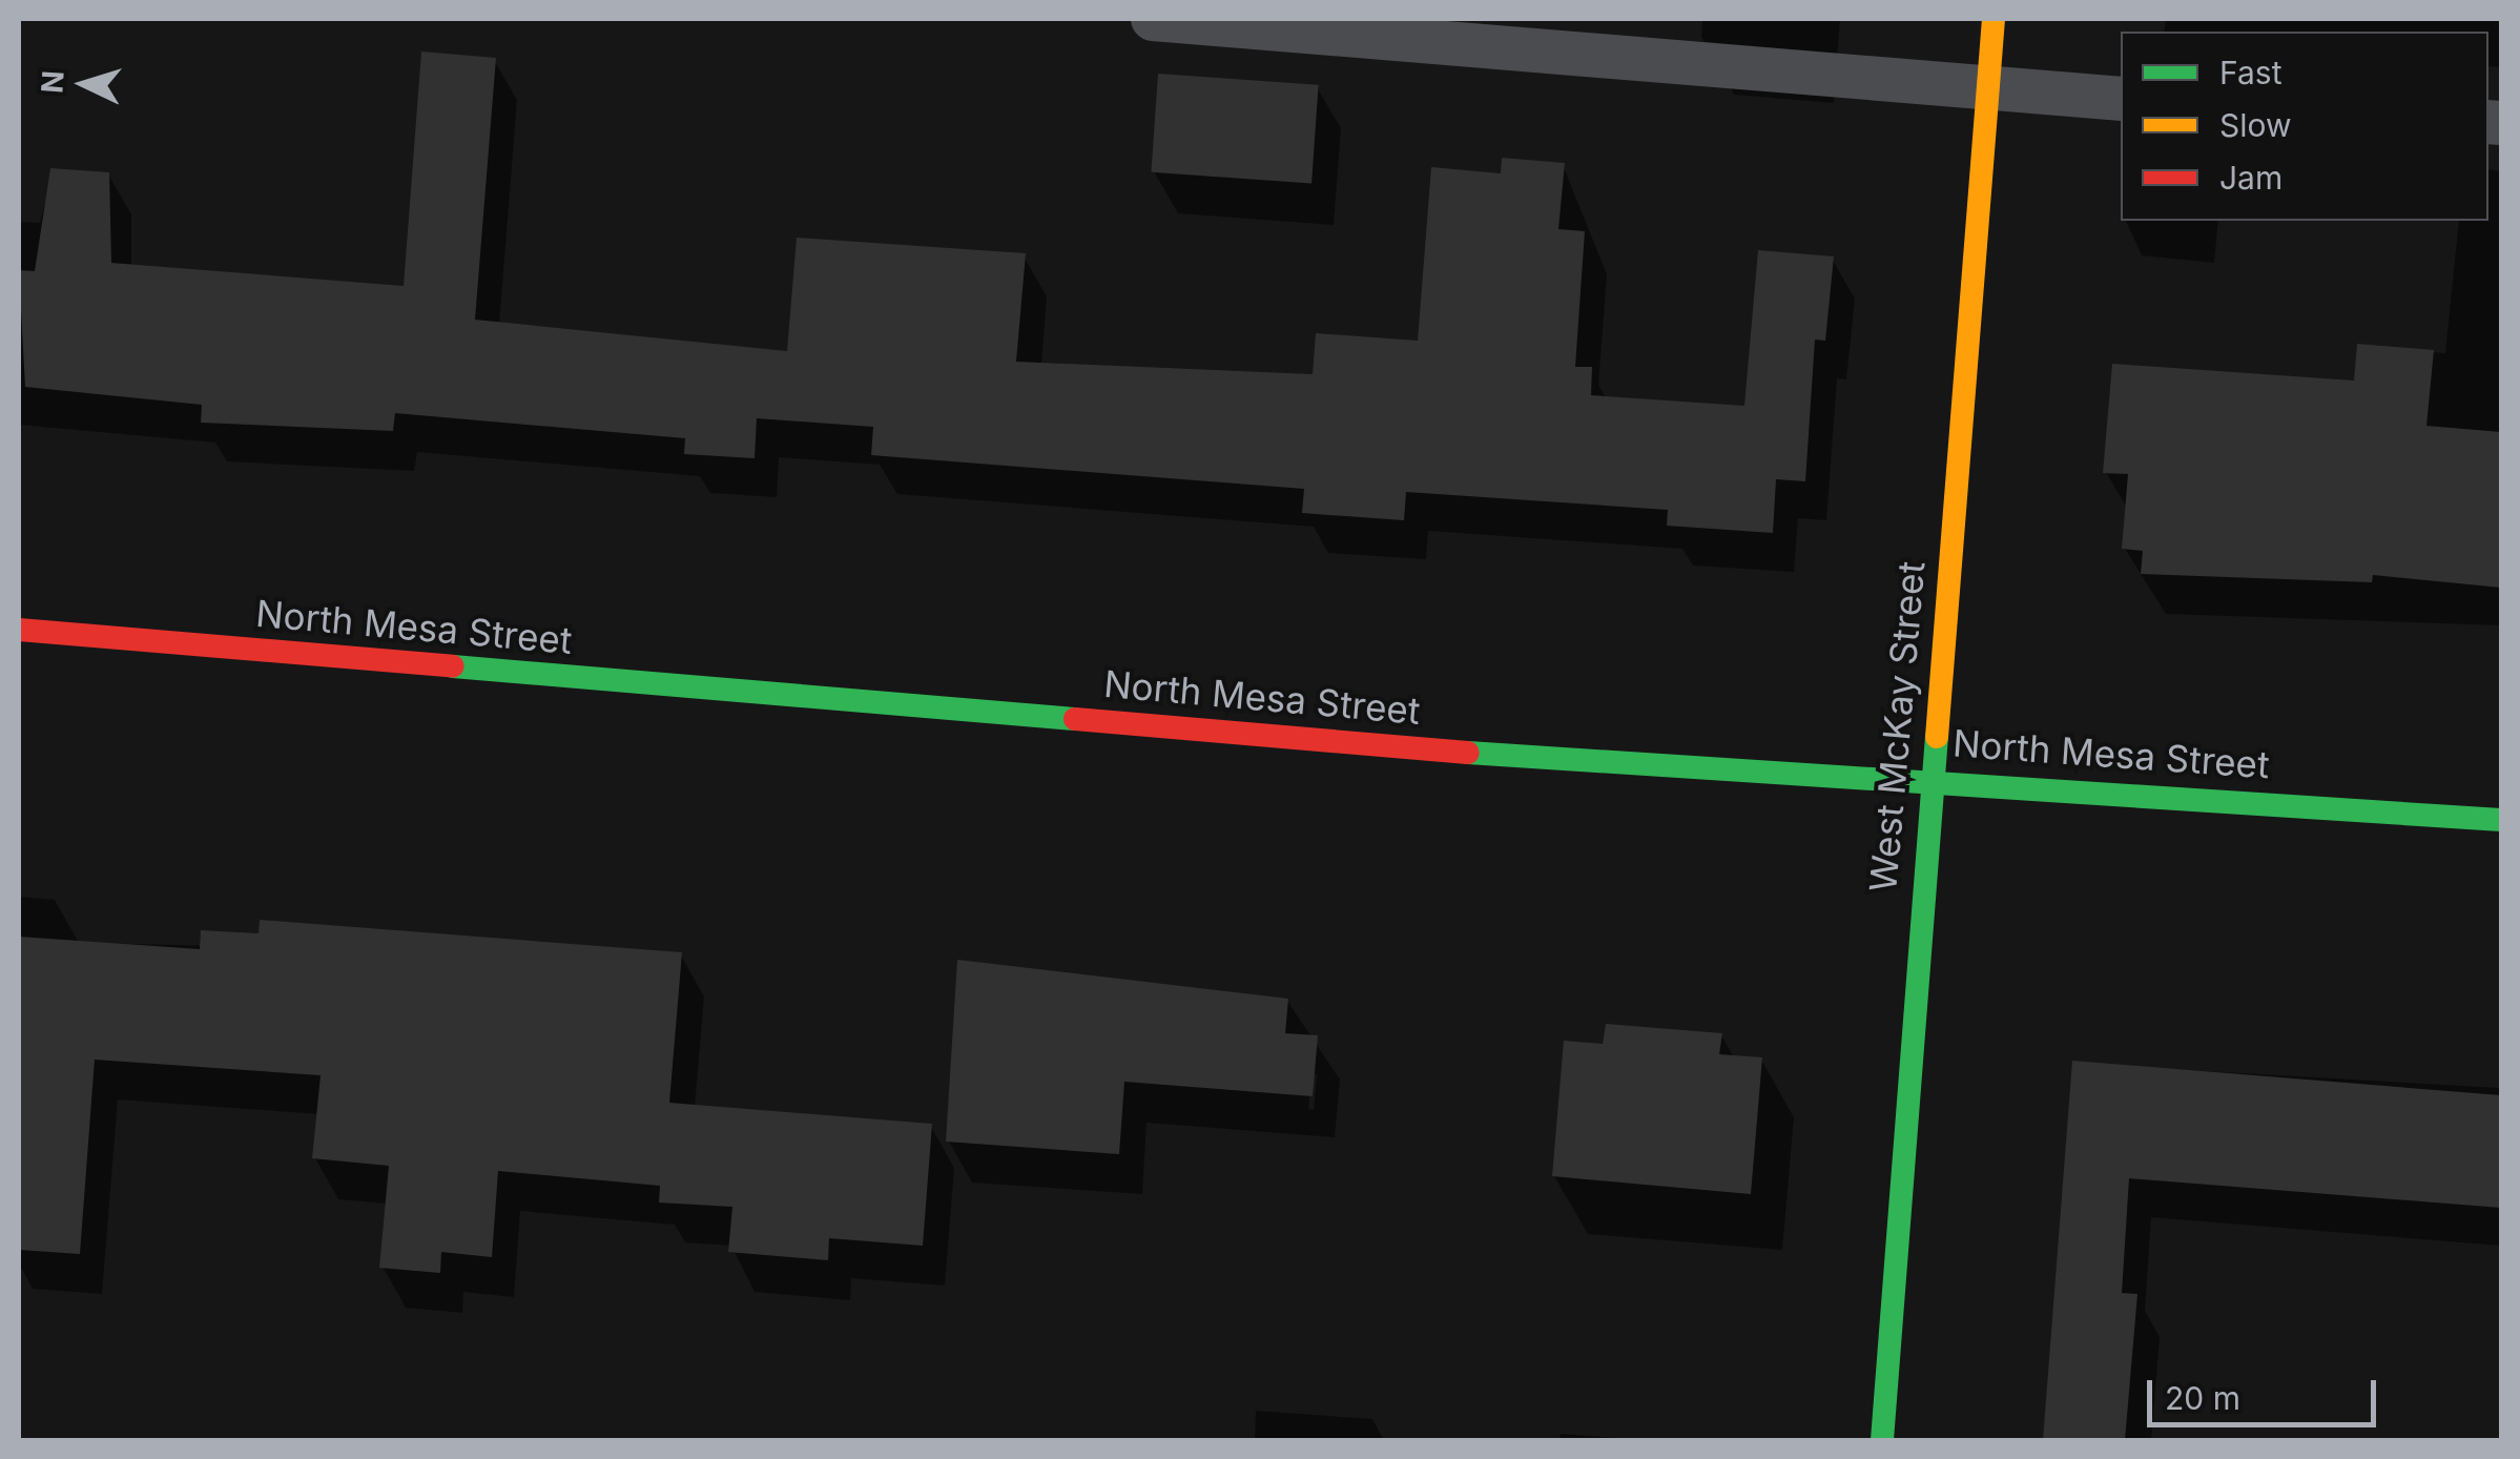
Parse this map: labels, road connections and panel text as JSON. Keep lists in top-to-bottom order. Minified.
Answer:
{"streets":{"street":["North Mesa Street","West McKay Street"]},"crossings":[["North Mesa Street","West McKay Street"]],"legend":["Fast","Slow","Jam"],"scale_bar":"20 m","north":"left"}
